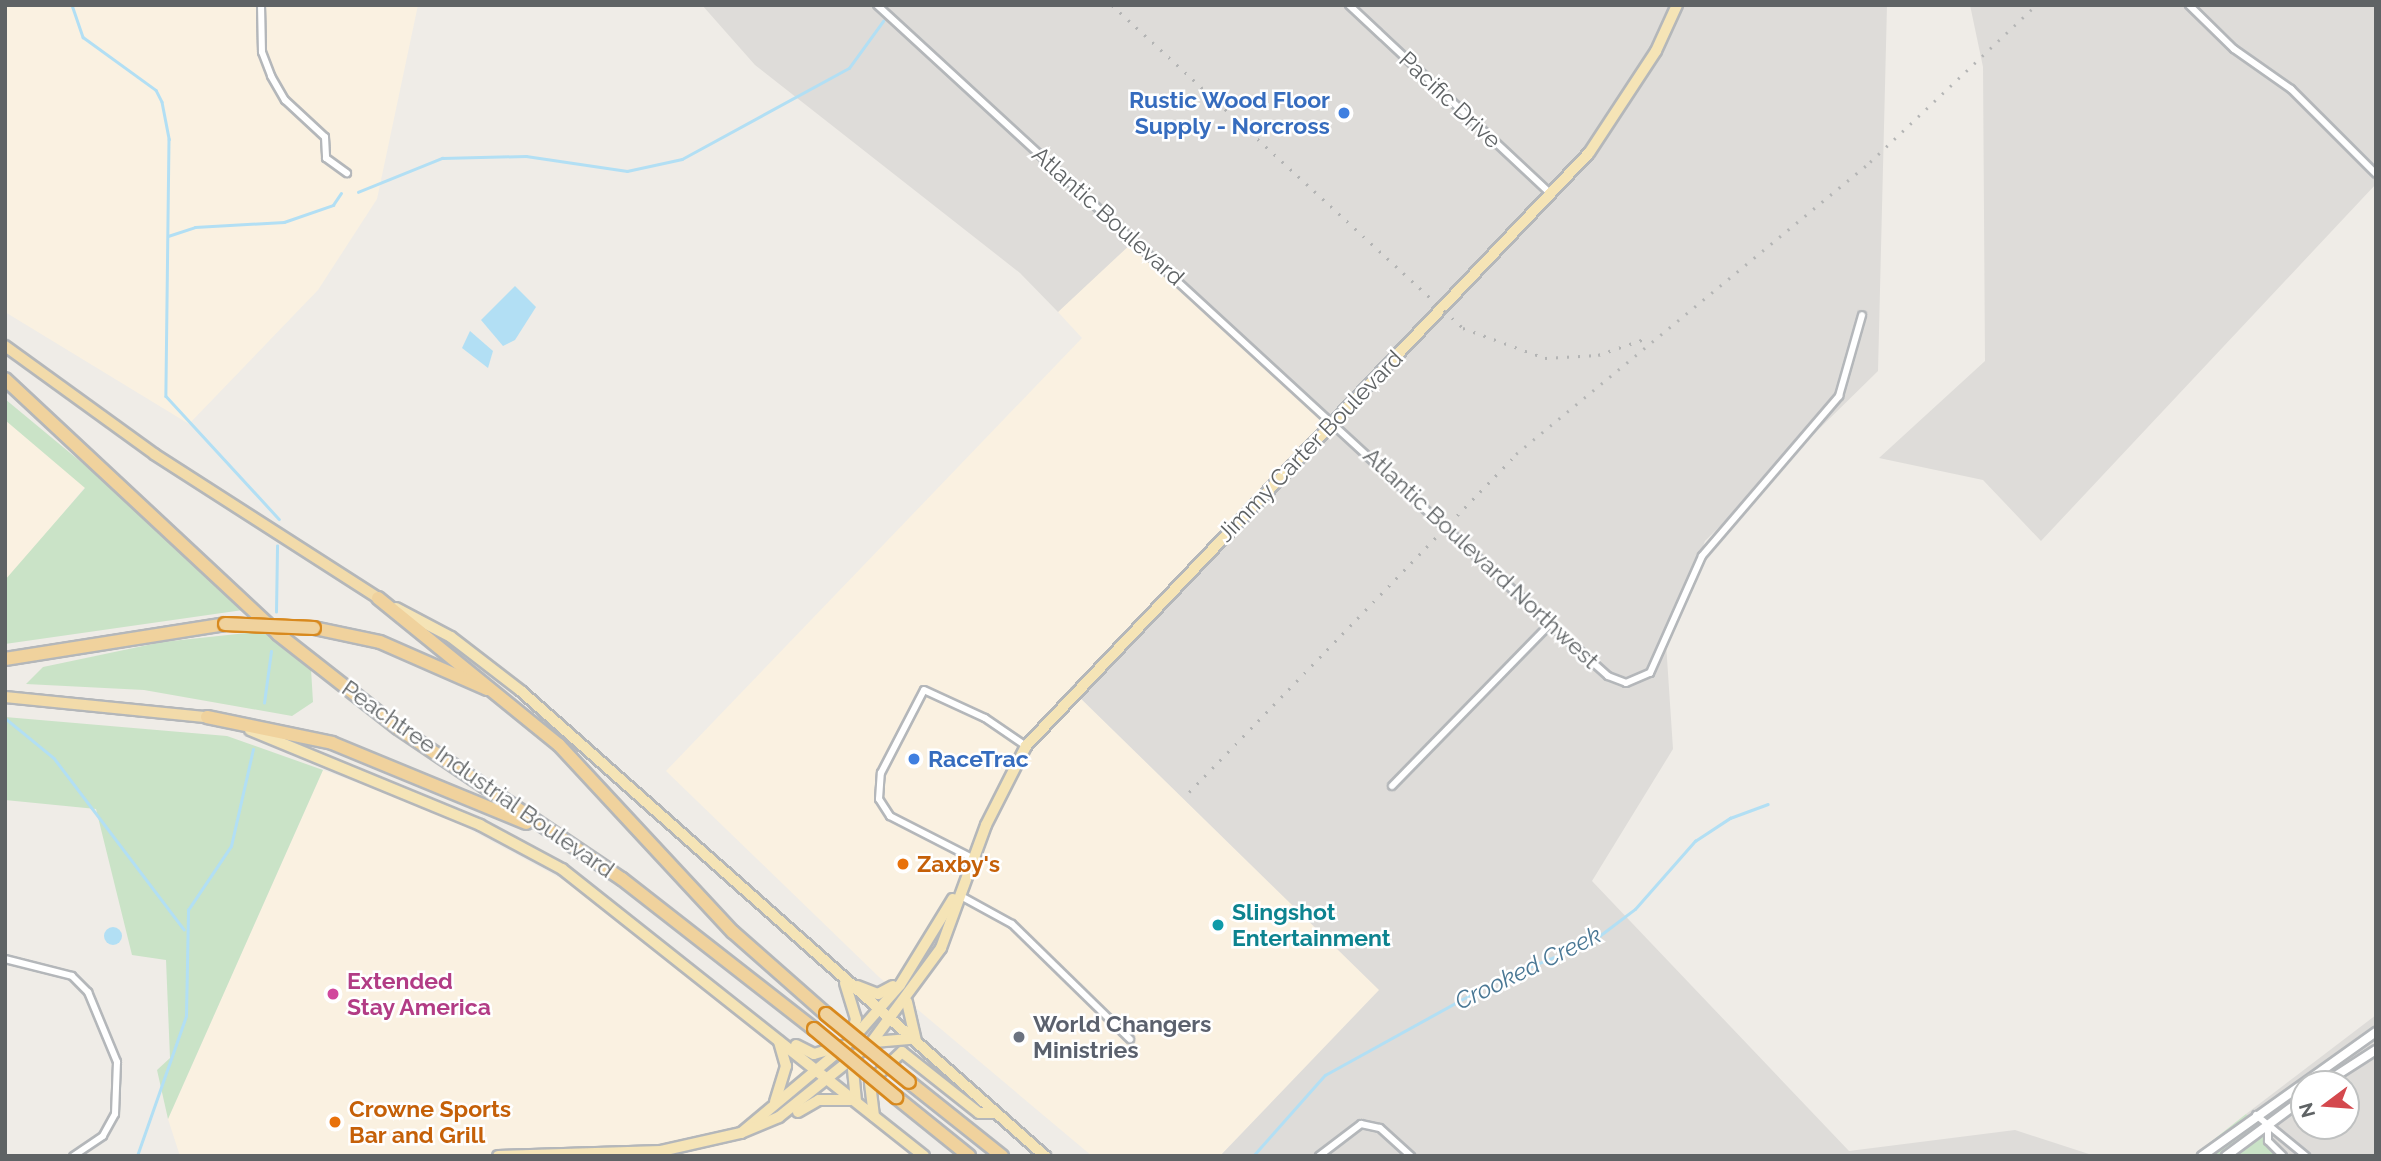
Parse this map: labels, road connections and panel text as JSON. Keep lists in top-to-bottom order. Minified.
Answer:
{"streets":{"highway":["Peachtree Industrial Boulevard"],"main road":["Jimmy Carter Boulevard"],"street":["Pacific Drive","Atlantic Boulevard","Atlantic Boulevard Northwest"]},"crossings":[["Pacific Drive","Jimmy Carter Boulevard"],["Atlantic Boulevard","Jimmy Carter Boulevard"],["Atlantic Boulevard","Atlantic Boulevard Northwest"],["Jimmy Carter Boulevard","Atlantic Boulevard Northwest"]],"water":["Crooked Creek"],"places":["Rustic Wood Floor Supply - Norcross","RaceTrac","Zaxby's","Slingshot Entertainment","Extended Stay America","World Changers Ministries","Crowne Sports Bar and Grill"],"north":"left"}
